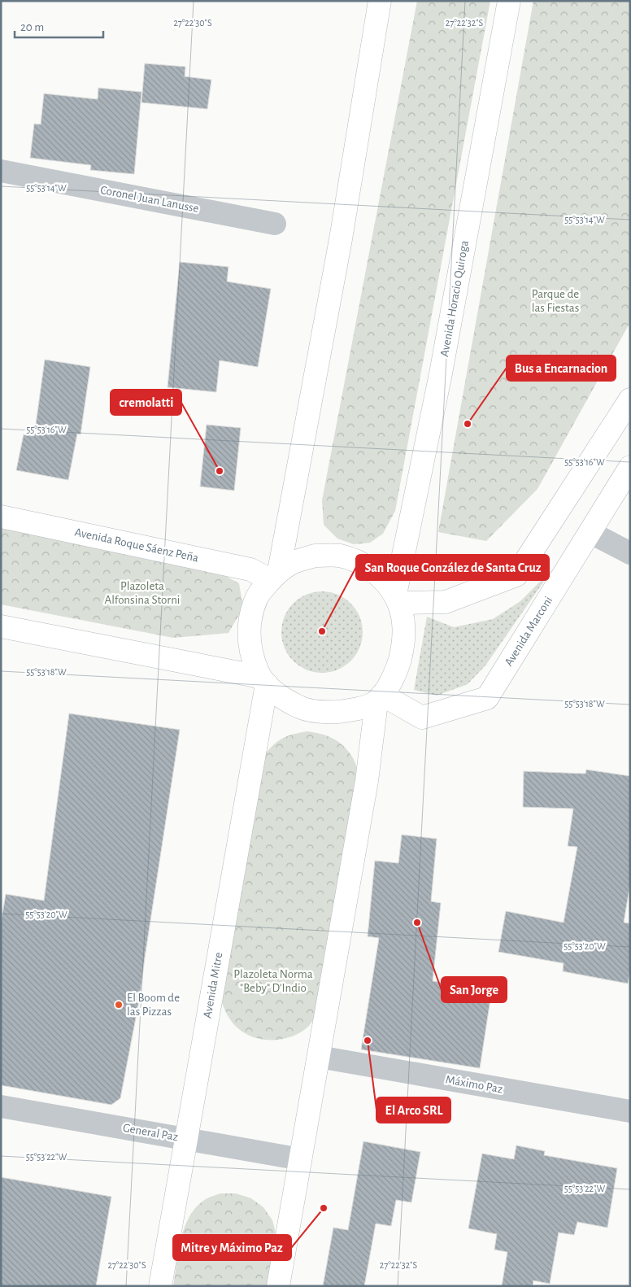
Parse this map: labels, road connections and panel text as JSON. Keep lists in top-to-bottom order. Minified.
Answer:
{"streets":{"main road":["Avenida Horacio Quiroga","Avenida Roque Sáenz Peña","Avenida Marconi","Avenida Mitre"],"street":["Coronel Juan Lanusse","Máximo Paz","General Paz"]},"crossings":[["Avenida Mitre","General Paz"]],"parks":["Parque de las Fiestas","Plazoleta Alfonsina Storni","Plazoleta Norma \"Beby\" D'Indio"],"places":["Bus a Encarnacion","cremolatti","San Roque González de Santa Cruz","San Jorge","El Boom de las Pizzas","El Arco SRL","Mitre y Máximo Paz"],"scale_bar":"20 m","coordinates":["27°22'30\"S","27°22'32\"S","55°53'14\"W","55°53'16\"W","55°53'18\"W","55°53'20\"W","55°53'22\"W"]}
